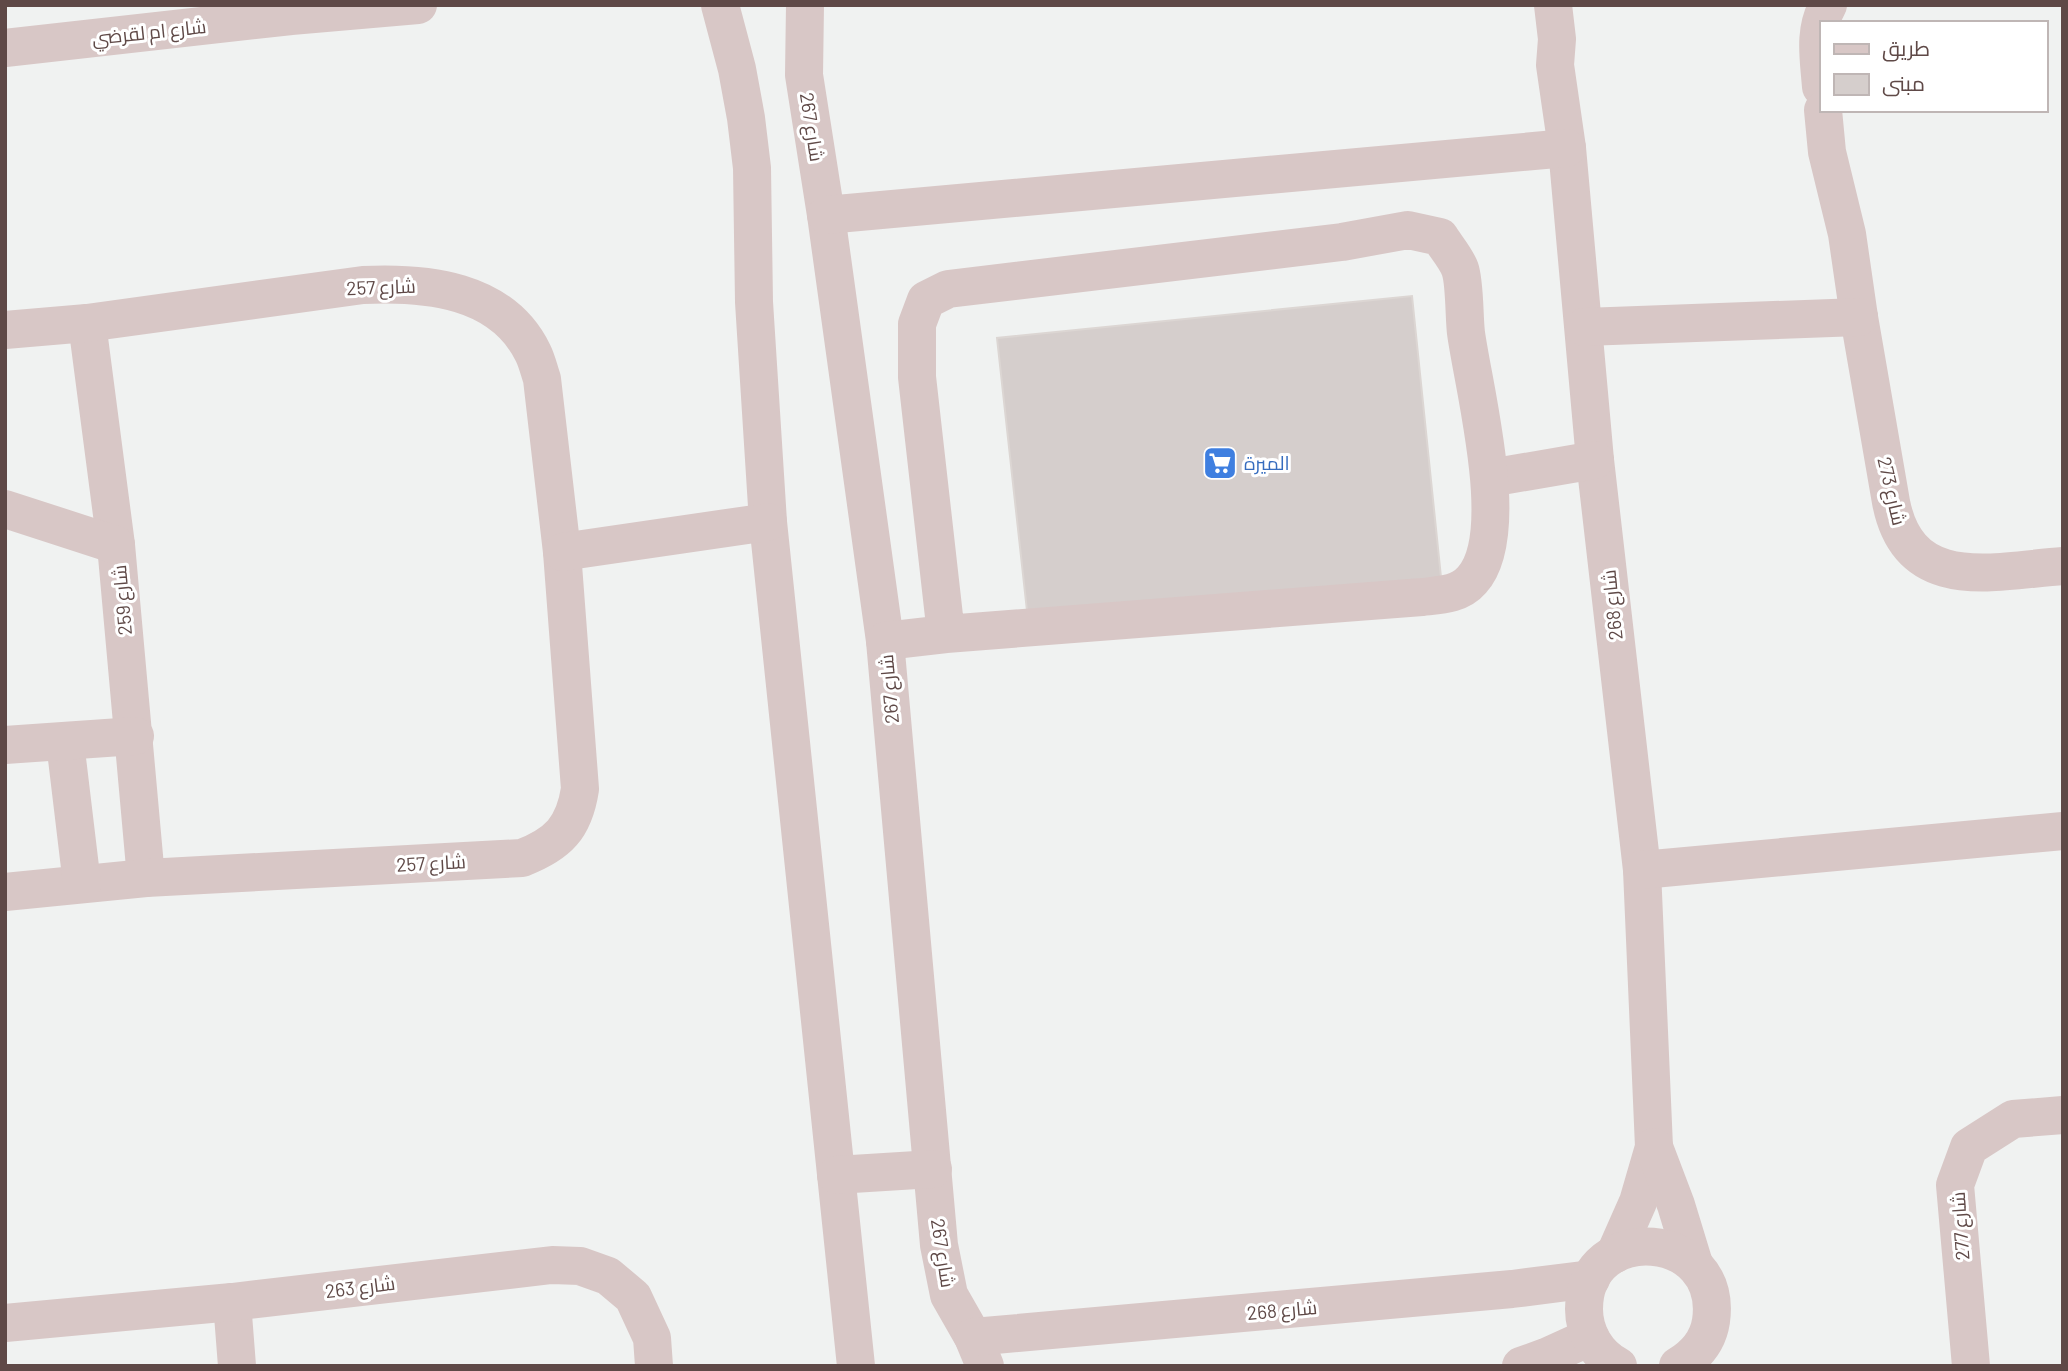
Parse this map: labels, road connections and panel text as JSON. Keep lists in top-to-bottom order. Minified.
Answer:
{"streets":{"street":["شارع ام لقرضي","شارع 267","شارع 257","شارع 273","شارع 259","شارع 268","شارع 277","شارع 263"]},"crossings":[["شارع 267","شارع 268"],["شارع 257","شارع 259"]],"places":{"supermarket":["الميرة"]},"legend":["طريق","مبنى"]}
